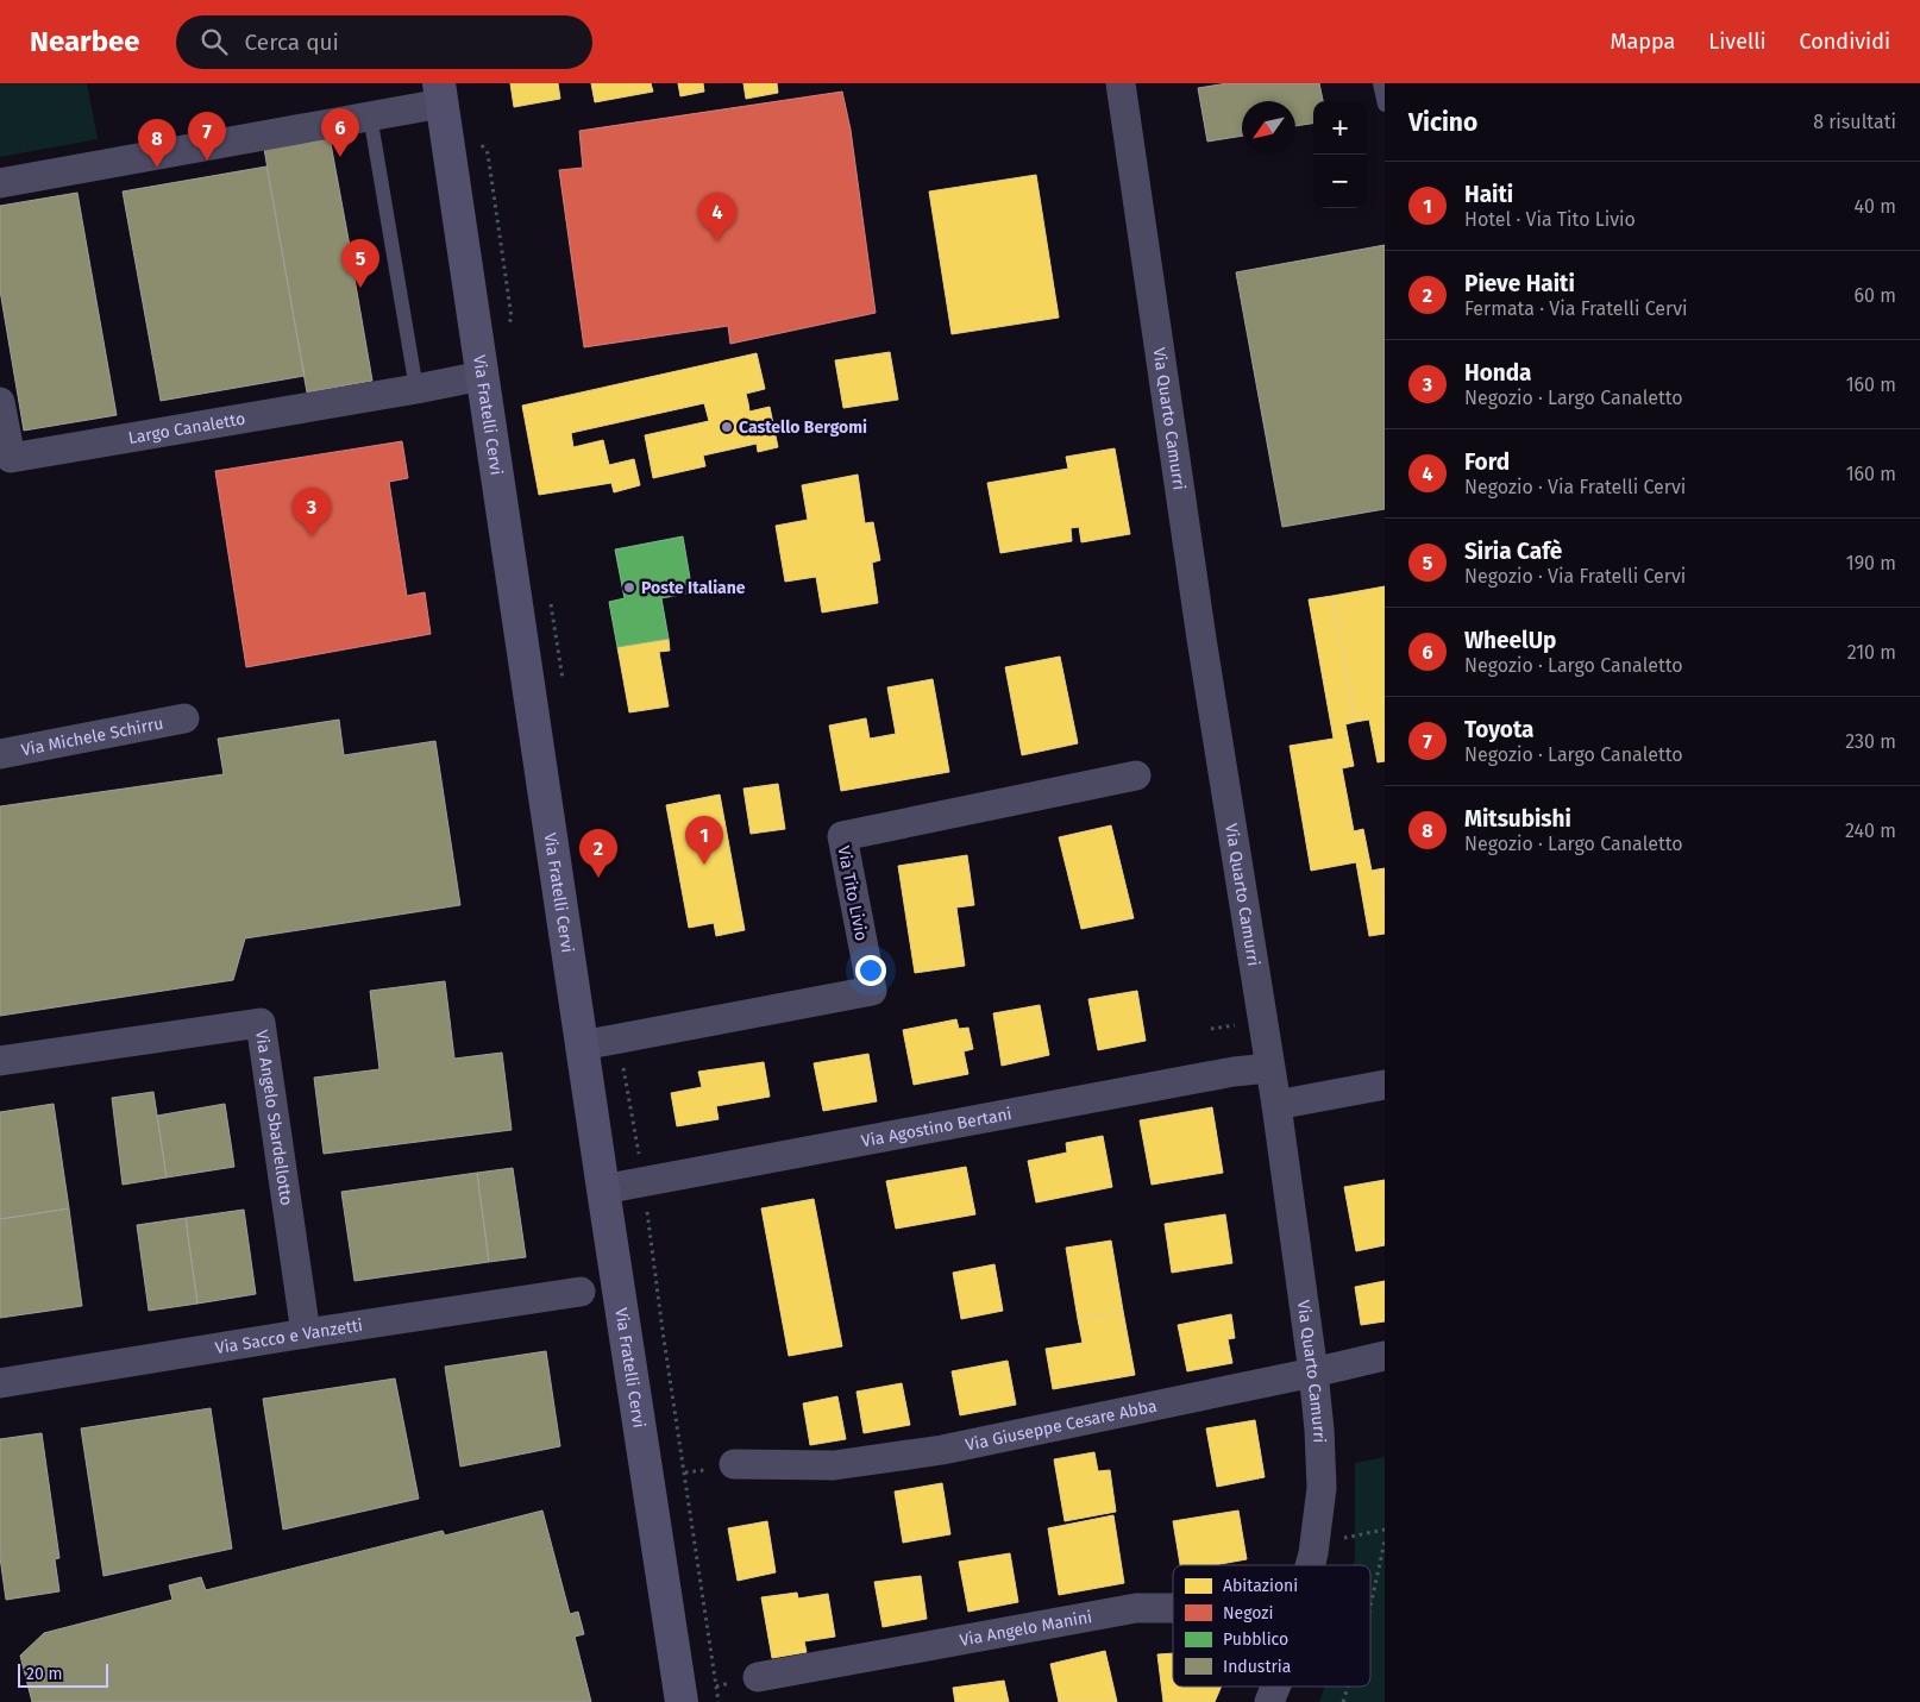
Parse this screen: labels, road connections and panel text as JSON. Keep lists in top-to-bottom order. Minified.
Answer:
{"streets":{"main road":["Via Fratelli Cervi"],"street":["Via Quarto Camurri","Largo Canaletto","Via Michele Schirru","Via Tito Livio","Via Angelo Sbardellotto","Via Agostino Bertani","Via Sacco e Vanzetti","Via Giuseppe Cesare Abba","Via Angelo Manini"]},"crossings":[["Via Fratelli Cervi","Largo Canaletto"],["Via Fratelli Cervi","Via Tito Livio"],["Via Fratelli Cervi","Via Agostino Bertani"],["Via Quarto Camurri","Via Agostino Bertani"],["Via Quarto Camurri","Via Giuseppe Cesare Abba"],["Via Angelo Sbardellotto","Via Sacco e Vanzetti"]],"places":["Castello Bergomi","Poste Italiane"],"legend":["Abitazioni","Negozi","Pubblico","Industria"],"scale_bar":"20 m","north":"bottom left","page":{"header":"Nearbee","search":"Cerca qui","nav":["Mappa","Livelli","Condividi"],"heading":["Vicino","8 risultati"],"map_buttons":["+","−"],"pins":["6","7","8","4","5","3","1","2"],"list":[{"mark":"1","name":"Haiti","note":"Hotel · Via Tito Livio","value":"40 m"},{"mark":"2","name":"Pieve Haiti","note":"Fermata · Via Fratelli Cervi","value":"60 m"},{"mark":"3","name":"Honda","note":"Negozio · Largo Canaletto","value":"160 m"},{"mark":"4","name":"Ford","note":"Negozio · Via Fratelli Cervi","value":"160 m"},{"mark":"5","name":"Siria Cafè","note":"Negozio · Via Fratelli Cervi","value":"190 m"},{"mark":"6","name":"WheelUp","note":"Negozio · Largo Canaletto","value":"210 m"},{"mark":"7","name":"Toyota","note":"Negozio · Largo Canaletto","value":"230 m"},{"mark":"8","name":"Mitsubishi","note":"Negozio · Largo Canaletto","value":"240 m"}],"scale":"20 m"}}
